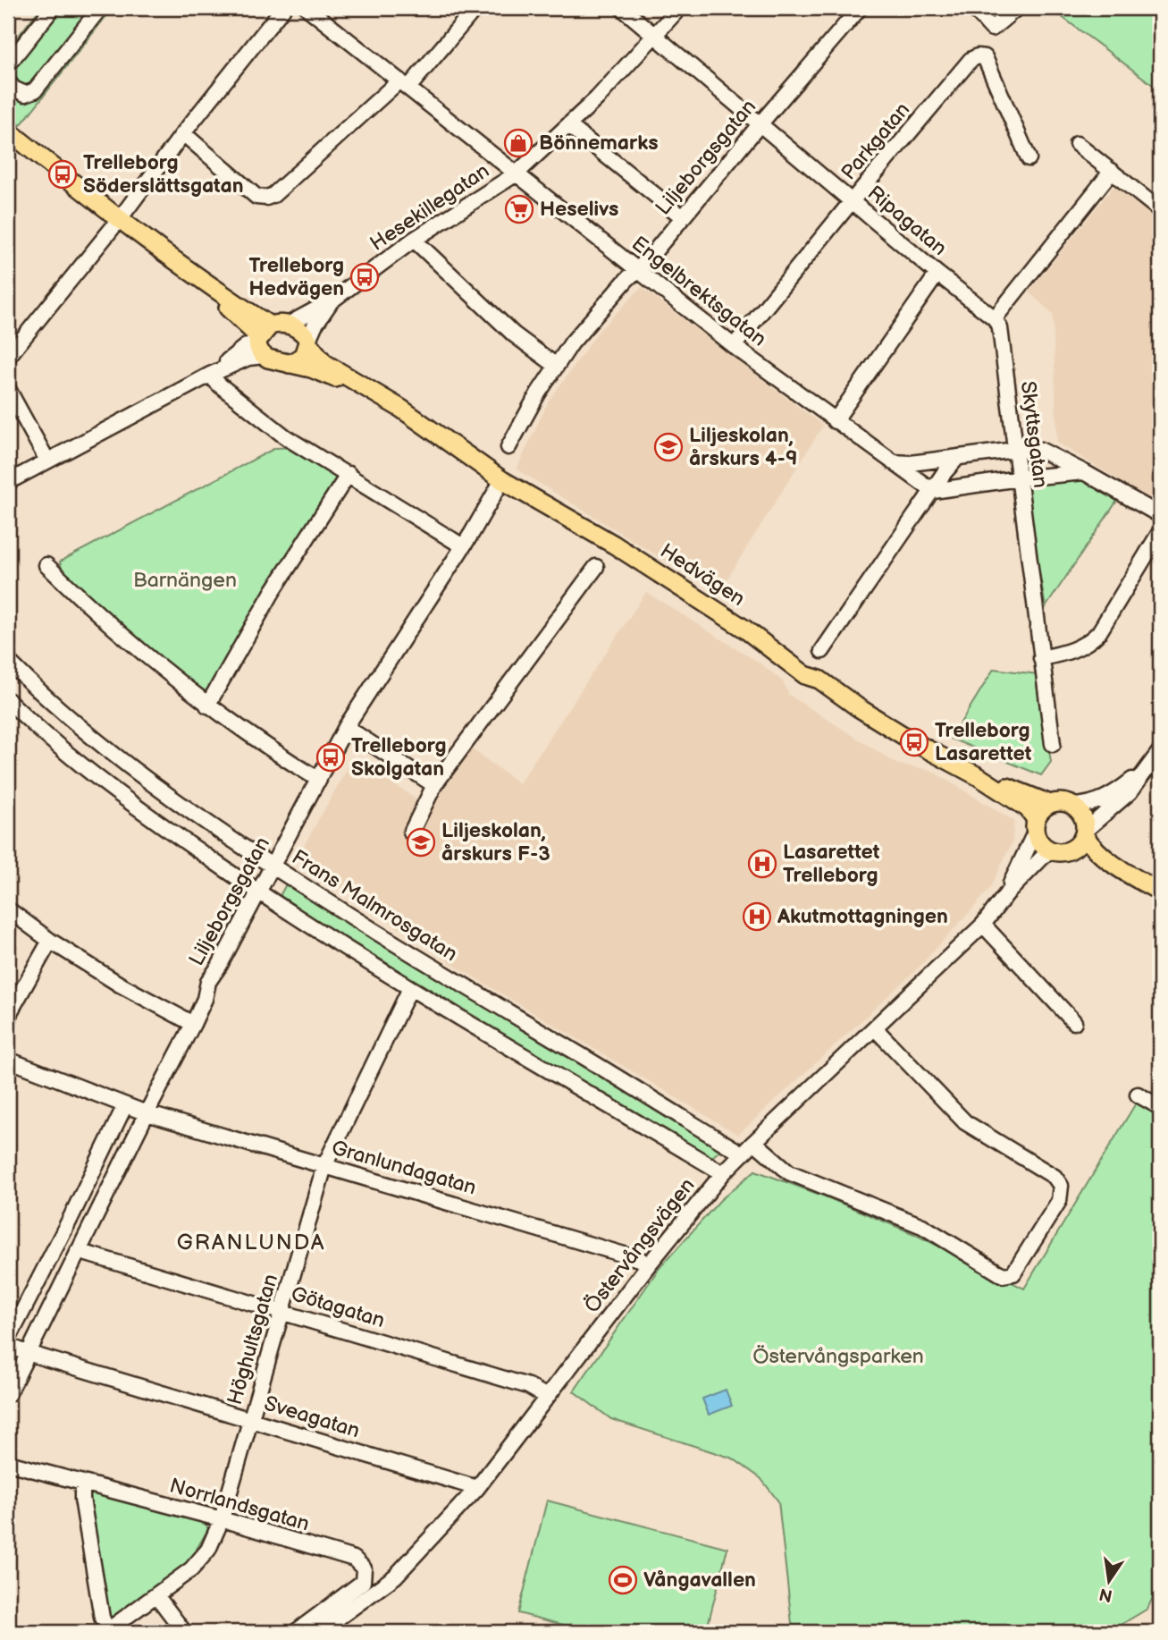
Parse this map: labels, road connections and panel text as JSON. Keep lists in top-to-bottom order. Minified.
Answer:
{"streets":{"main road":["Hedvägen"],"street":["Parkgatan","Liljeborgsgatan","Hesekillegatan","Ripagatan","Engelbrektsgatan","Skyttsgatan","Frans Malmrosgatan","Granlundagatan","Östervångsvägen","Götagatan","Höghultsgatan","Sveagatan","Norrlandsgatan"]},"crossings":[["Parkgatan","Ripagatan"],["Parkgatan","Engelbrektsgatan"],["Liljeborgsgatan","Ripagatan"],["Liljeborgsgatan","Engelbrektsgatan"],["Liljeborgsgatan","Hedvägen"],["Liljeborgsgatan","Frans Malmrosgatan"],["Liljeborgsgatan","Granlundagatan"],["Liljeborgsgatan","Götagatan"],["Liljeborgsgatan","Sveagatan"],["Hesekillegatan","Ripagatan"],["Hesekillegatan","Engelbrektsgatan"],["Hesekillegatan","Hedvägen"],["Ripagatan","Skyttsgatan"],["Hedvägen","Östervångsvägen"],["Frans Malmrosgatan","Östervångsvägen"],["Granlundagatan","Östervångsvägen"],["Granlundagatan","Höghultsgatan"],["Östervångsvägen","Götagatan"],["Östervångsvägen","Sveagatan"],["Götagatan","Höghultsgatan"],["Höghultsgatan","Sveagatan"],["Höghultsgatan","Norrlandsgatan"]],"districts":["GRANLUNDA"],"parks":["Barnängen","Östervångsparken"],"places":{"shop":["Bönnemarks"],"bus stop":["Trelleborg Söderslättsgatan","Trelleborg Hedvägen","Trelleborg Lasarettet","Trelleborg Skolgatan"],"supermarket":["Heselivs"],"school or university":["Liljeskolan, årskurs 4-9","Liljeskolan, årskurs F-3"],"hospital":["Lasarettet Trelleborg","Akutmottagningen"],"sports":["Vångavallen"]},"north":"bottom"}
